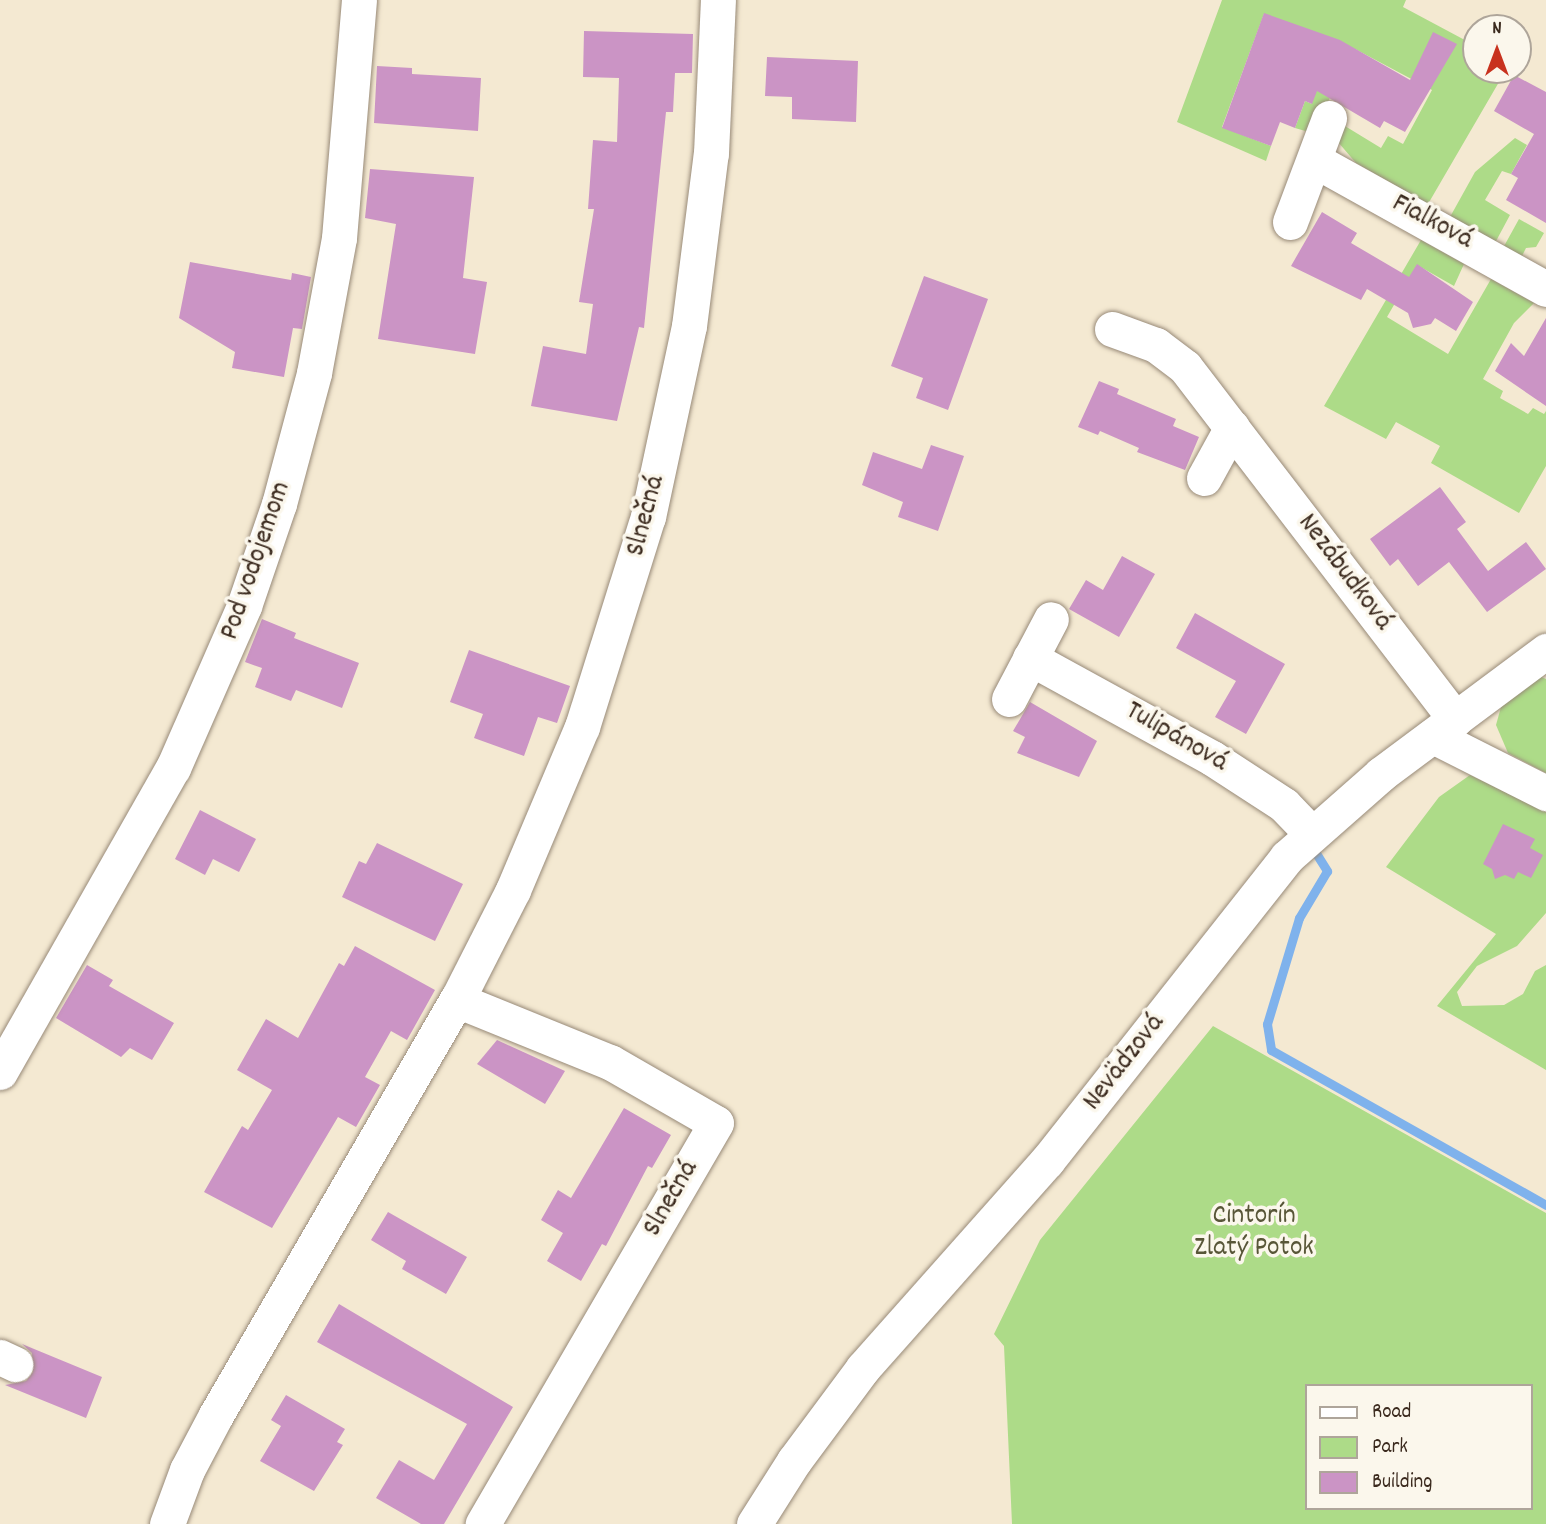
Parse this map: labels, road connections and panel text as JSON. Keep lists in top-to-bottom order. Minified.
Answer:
{"streets":{"street":["Fialková","Slnečná","Pod vodojemom","Nezábudková","Tulipánová","Nevädzová"]},"crossings":[["Nezábudková","Nevädzová"],["Tulipánová","Nevädzová"]],"parks":["Cintorín Zlatý Potok"],"legend":["Road","Park","Building"],"north":"top"}
